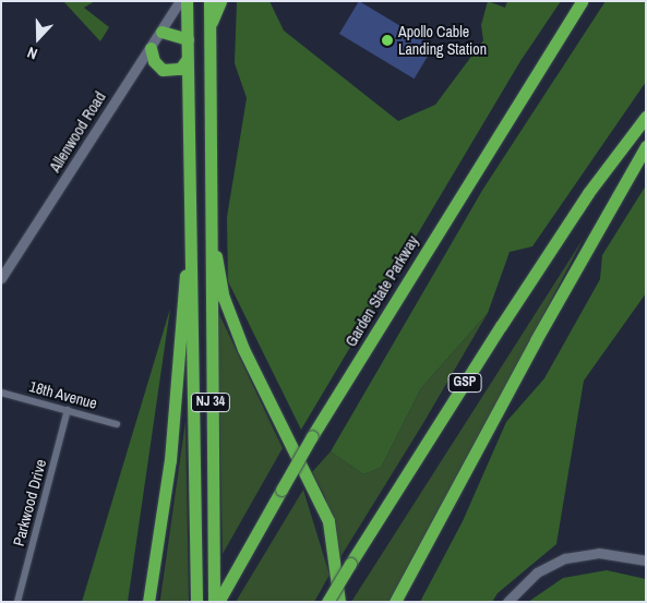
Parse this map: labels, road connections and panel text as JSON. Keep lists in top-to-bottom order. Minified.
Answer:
{"streets":{"highway":["Garden State Parkway","GSP","NJ 34"],"street":["Allenwood Road","18th Avenue","Parkwood Drive"]},"crossings":[["Garden State Parkway","NJ 34"],["18th Avenue","Parkwood Drive"]],"places":["Apollo Cable Landing Station"],"north":"bottom"}
